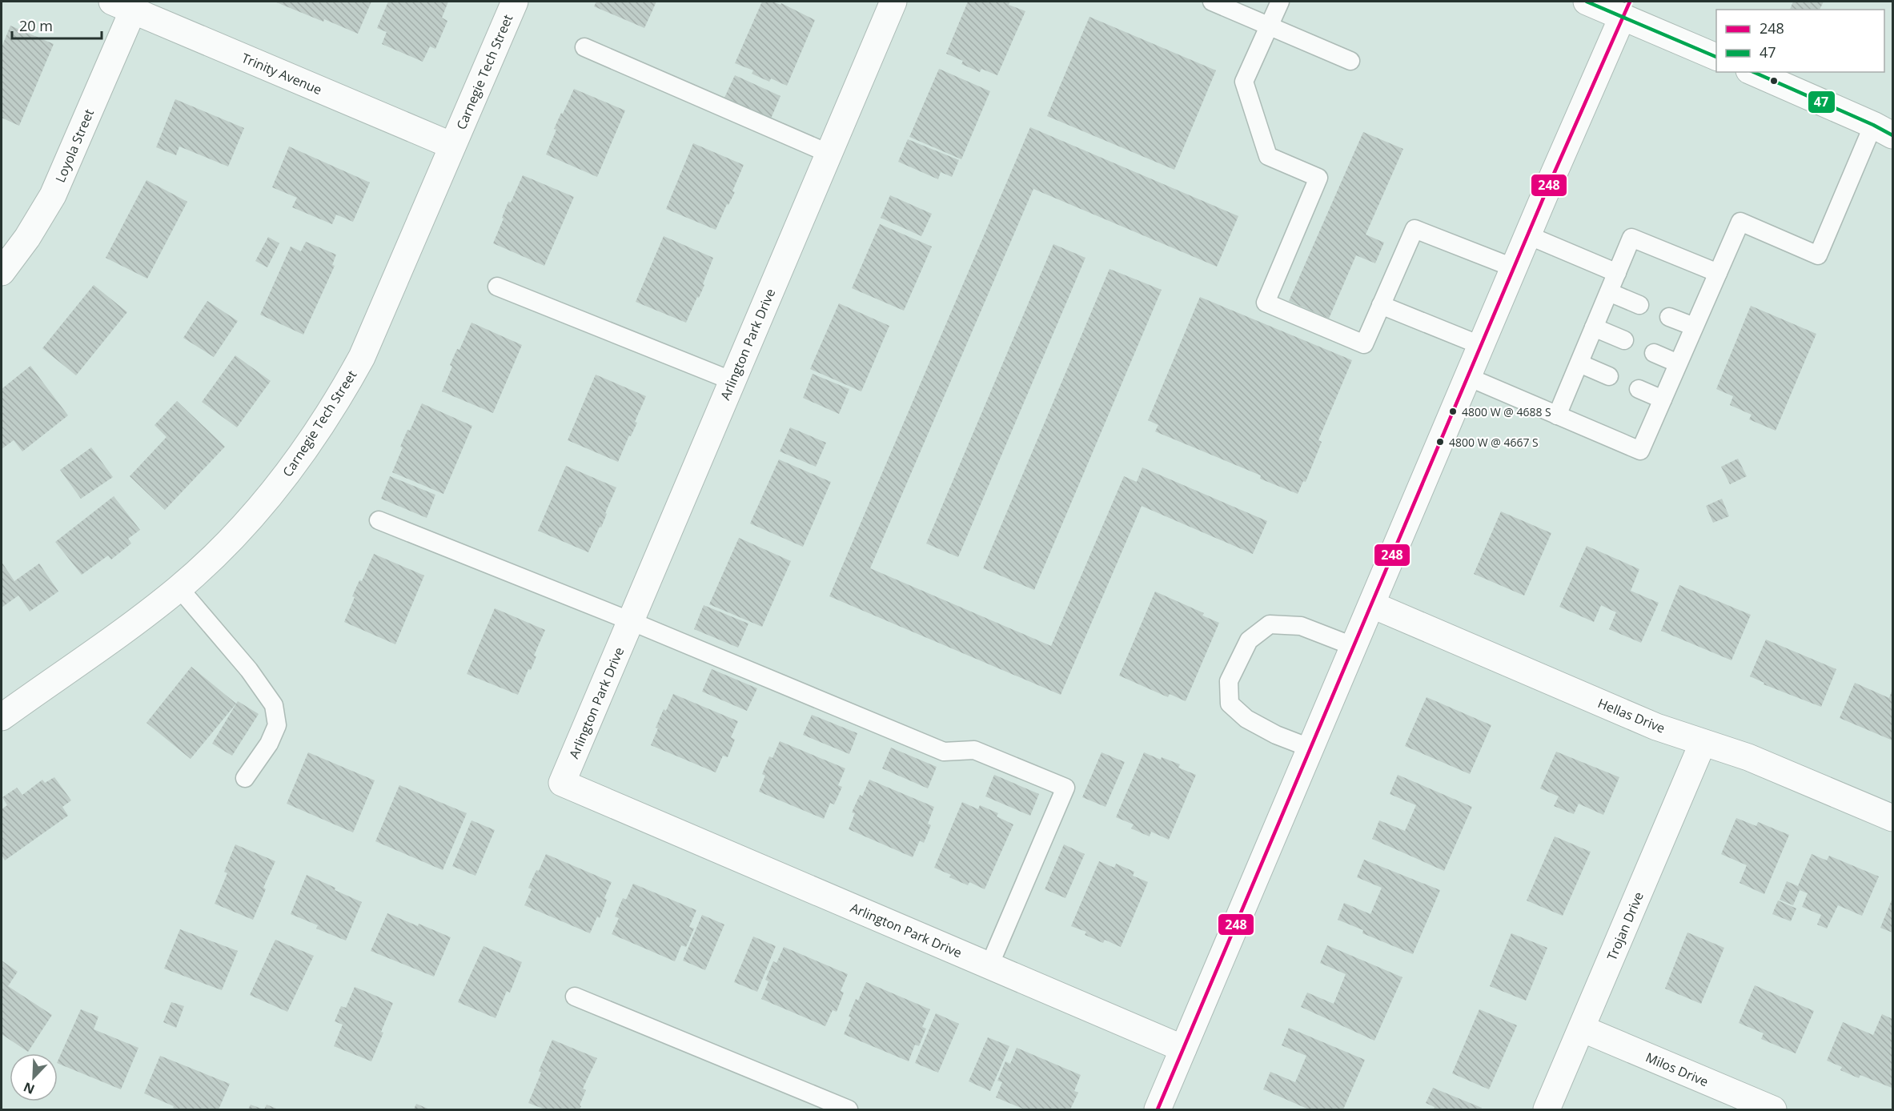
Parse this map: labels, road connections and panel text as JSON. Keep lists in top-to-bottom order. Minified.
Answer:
{"streets":{"street":["Carnegie Tech Street","Trinity Avenue","Loyola Street","Arlington Park Drive","Hellas Drive","Trojan Drive","Milos Drive"]},"crossings":[["Carnegie Tech Street","Trinity Avenue"],["Trinity Avenue","Loyola Street"],["Hellas Drive","Trojan Drive"],["Trojan Drive","Milos Drive"]],"places":["4800 W @ 4688 S","4800 W @ 4667 S"],"lines":["transit line 248","transit line 47"],"legend":["248","47"],"scale_bar":"20 m","north":"bottom left"}
